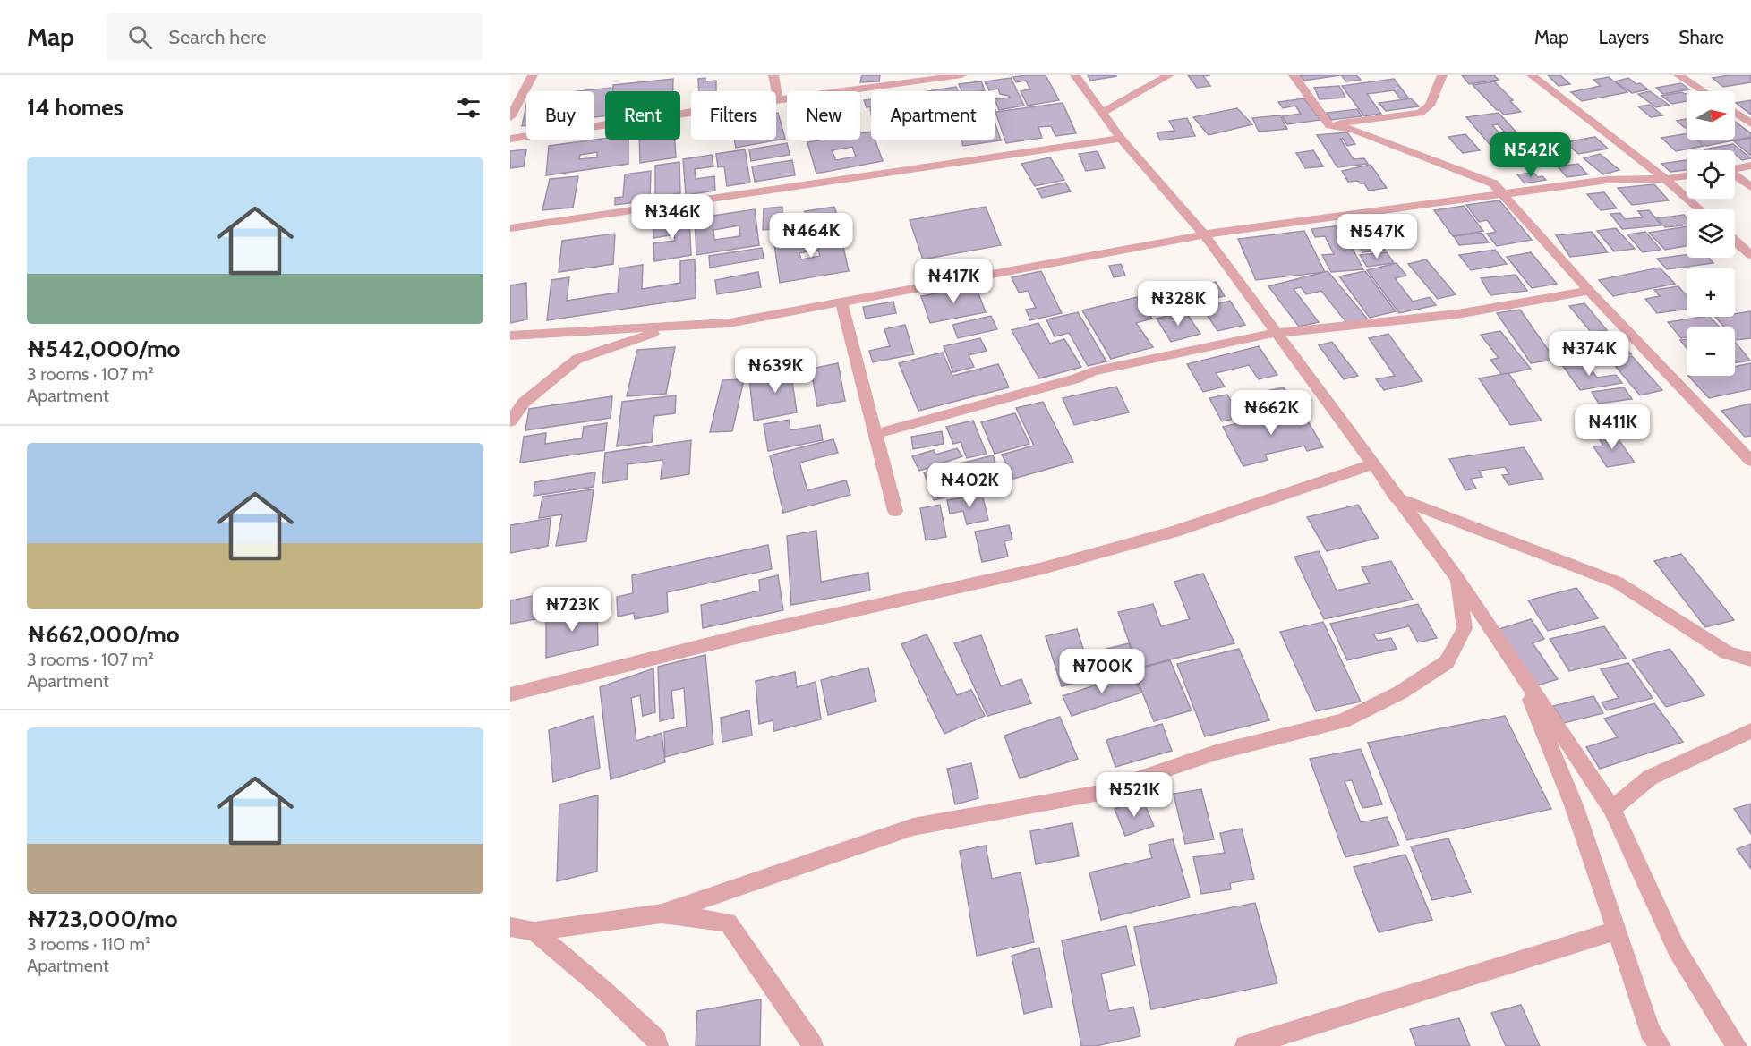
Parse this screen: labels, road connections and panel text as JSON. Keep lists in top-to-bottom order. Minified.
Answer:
{"north":"right","page":{"header":"Map","search":"Search here","nav":["Map","Layers","Share"],"heading":"14 homes","map_buttons":["+","−"],"chip":["Buy","Rent","Filters","New","Apartment"],"price":["₦542K","₦346K","₦464K","₦547K","₦417K","₦328K","₦374K","₦639K","₦662K","₦411K","₦402K","₦723K","₦700K","₦521K"],"list":[{"name":"₦542,000/mo","note":"3 rooms · 107 m² · Apartment"},{"name":"₦662,000/mo","note":"3 rooms · 107 m² · Apartment"},{"name":"₦723,000/mo","note":"3 rooms · 110 m² · Apartment"}]}}
